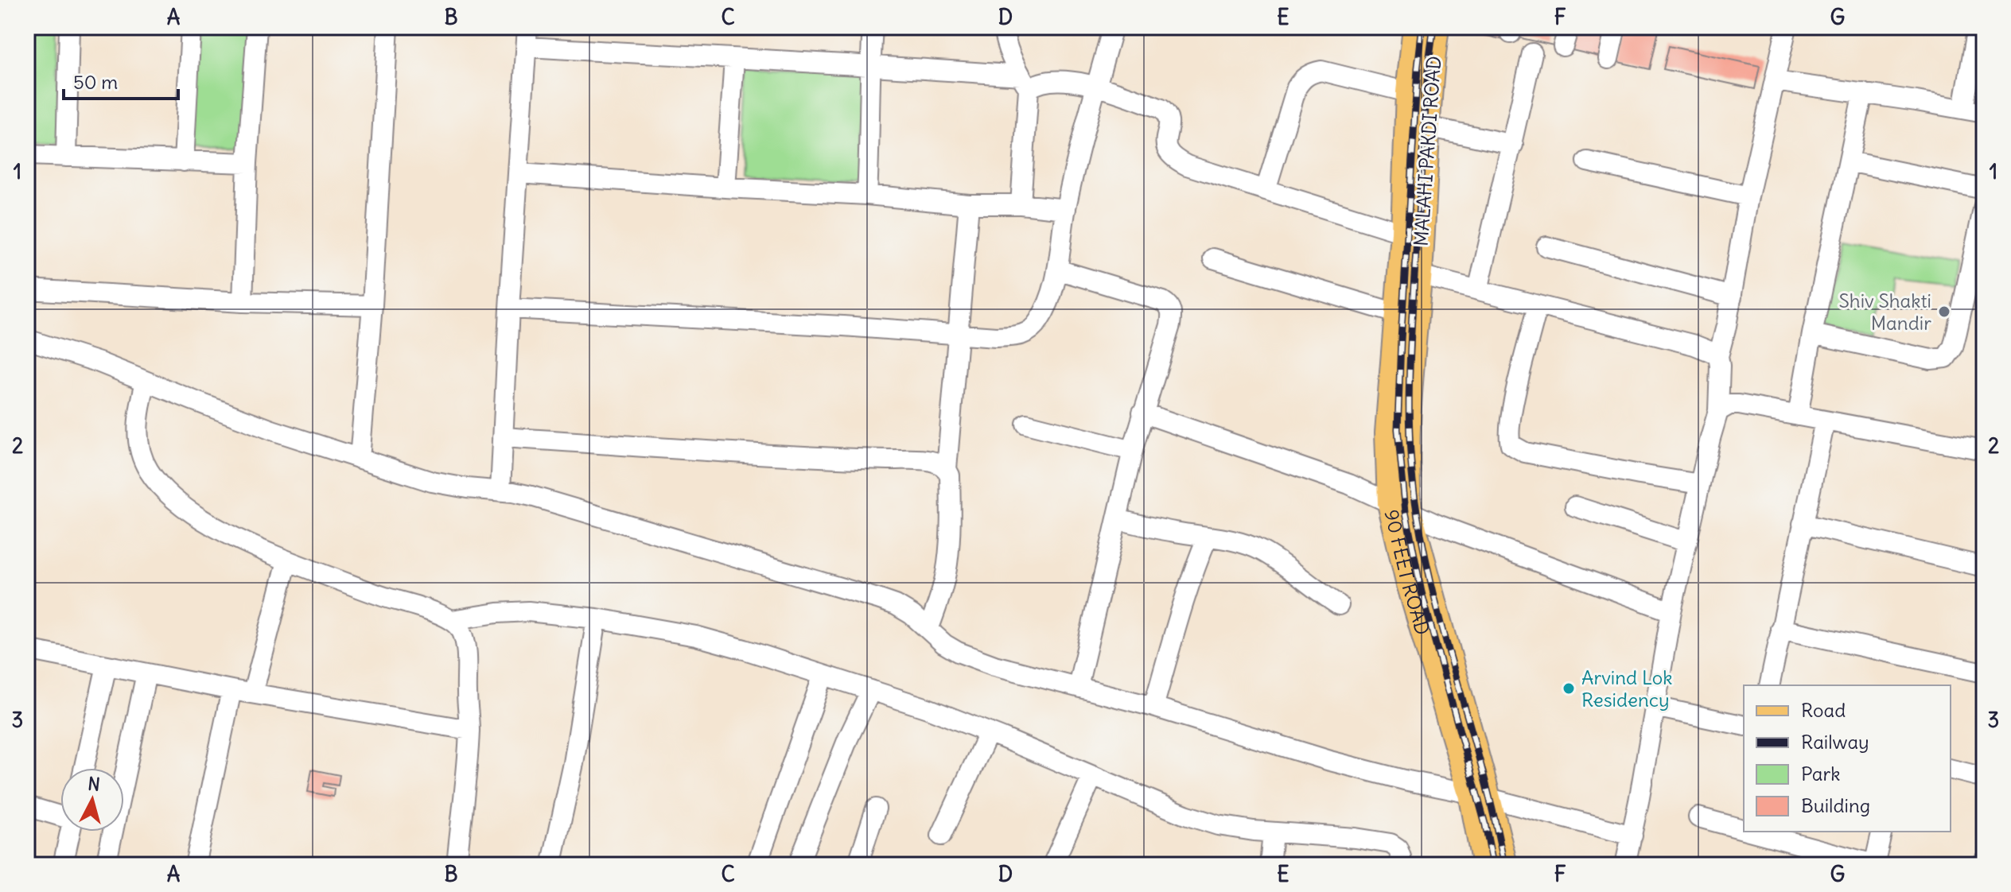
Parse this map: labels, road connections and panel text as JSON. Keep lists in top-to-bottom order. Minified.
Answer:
{"streets":{"main road":["MALAHI PAKDI ROAD","90 FEET ROAD"]},"crossings":[["MALAHI PAKDI ROAD","90 FEET ROAD"]],"places":["Shiv Shakti Mandir","Arvind Lok Residency"],"legend":["Road","Railway","Park","Building"],"scale_bar":"50 m","north":"top","grid":{"columns":["A","B","C","D","E","F","G"],"rows":["1","2","3"]}}
